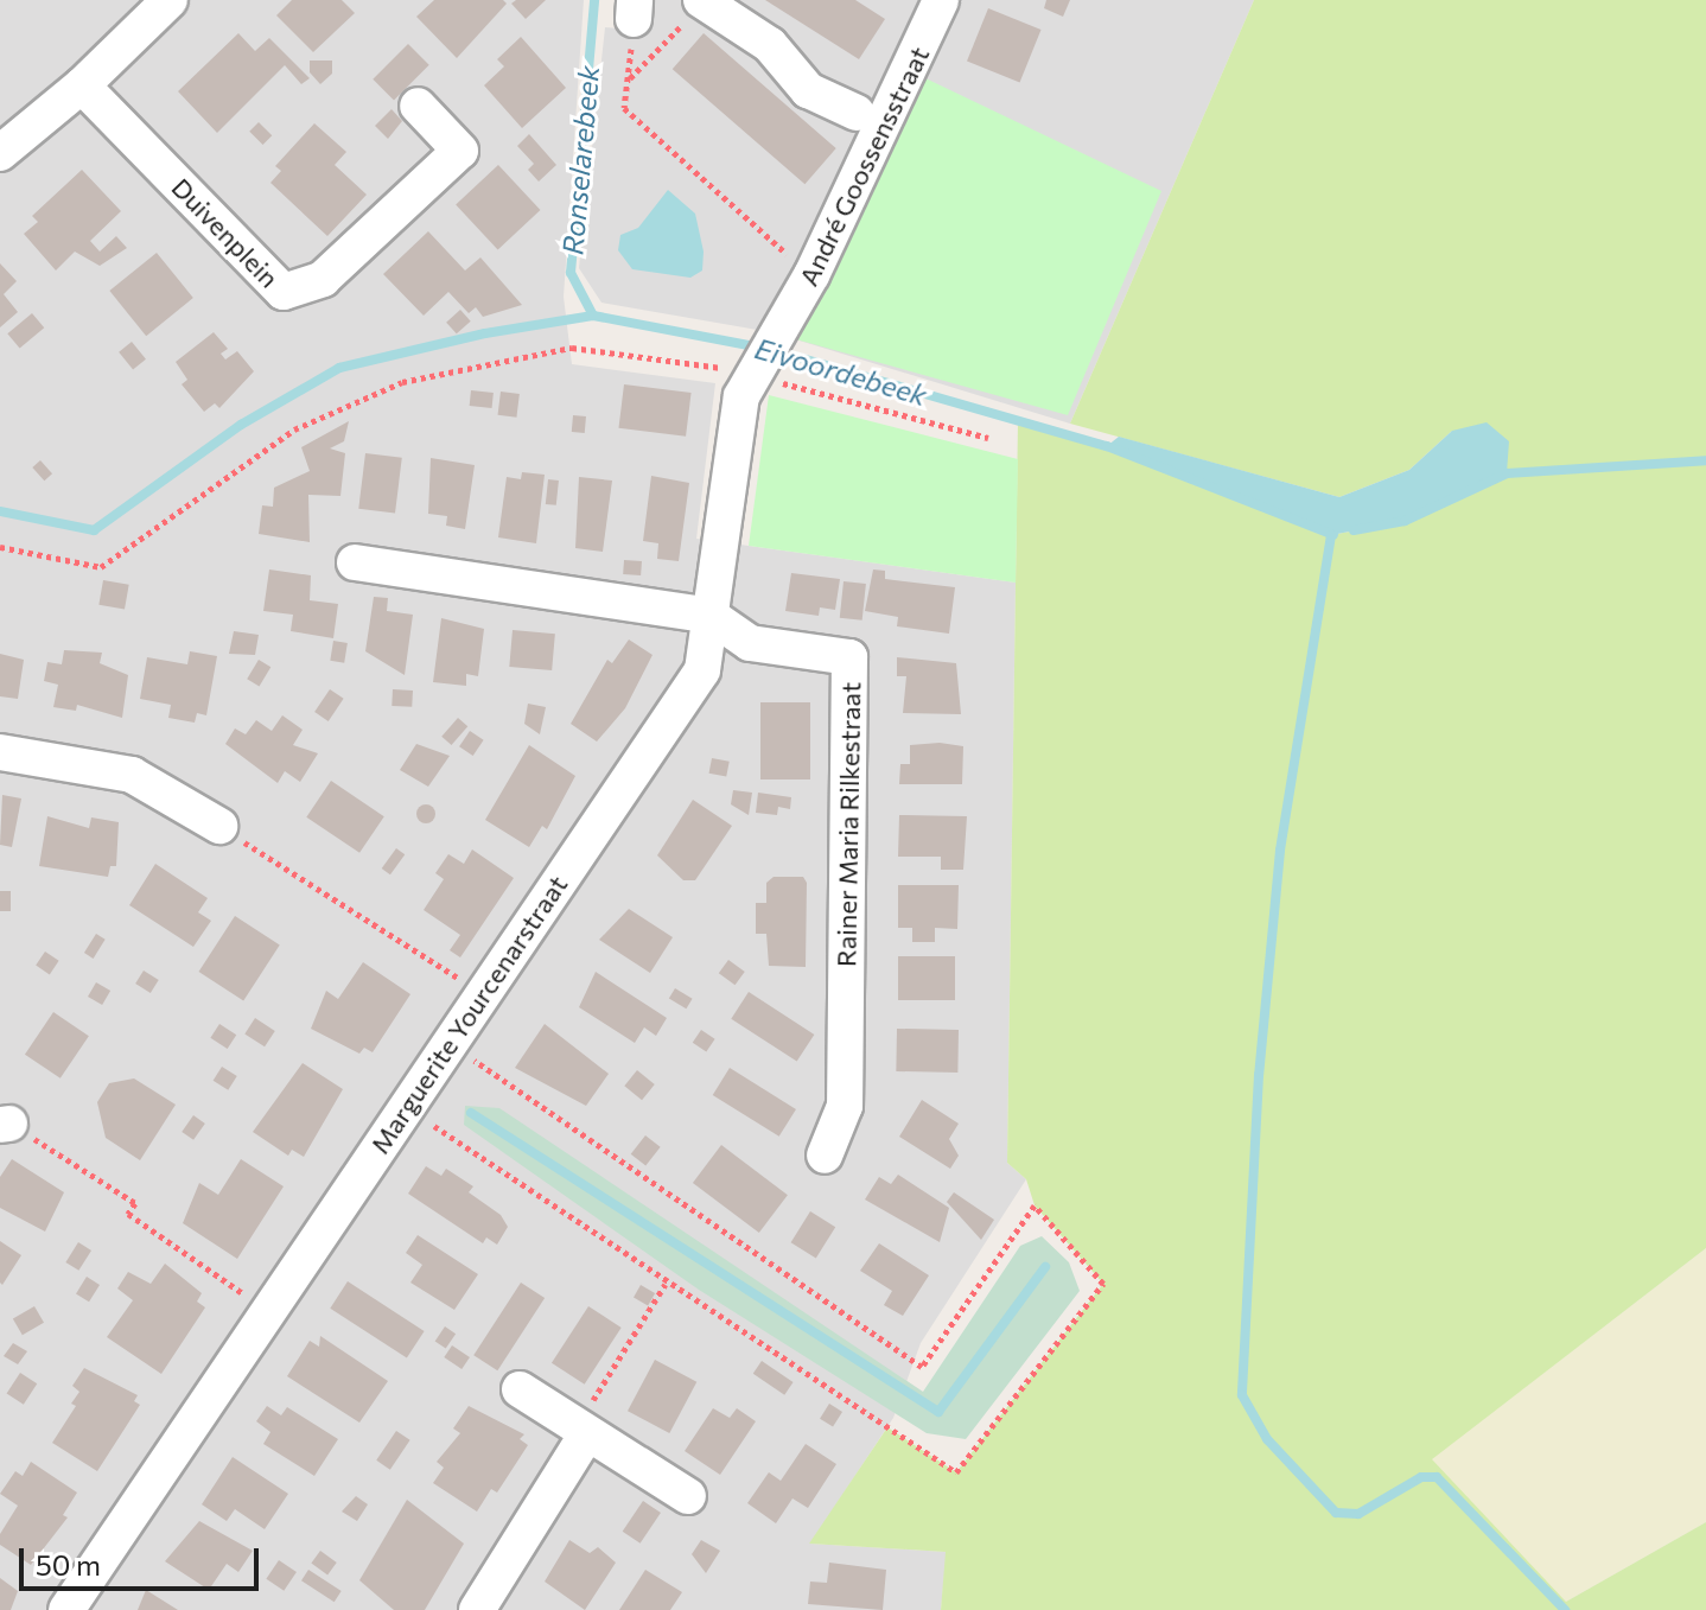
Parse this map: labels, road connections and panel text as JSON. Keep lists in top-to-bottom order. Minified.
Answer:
{"streets":{"street":["André Goossensstraat","Duivenplein","Rainer Maria Rilkestraat","Marguerite Yourcenarstraat"]},"crossings":[["André Goossensstraat","Marguerite Yourcenarstraat"],["Rainer Maria Rilkestraat","Marguerite Yourcenarstraat"]],"water":["Ronselarebeek","Eivoordebeek"],"scale_bar":"50 m"}
